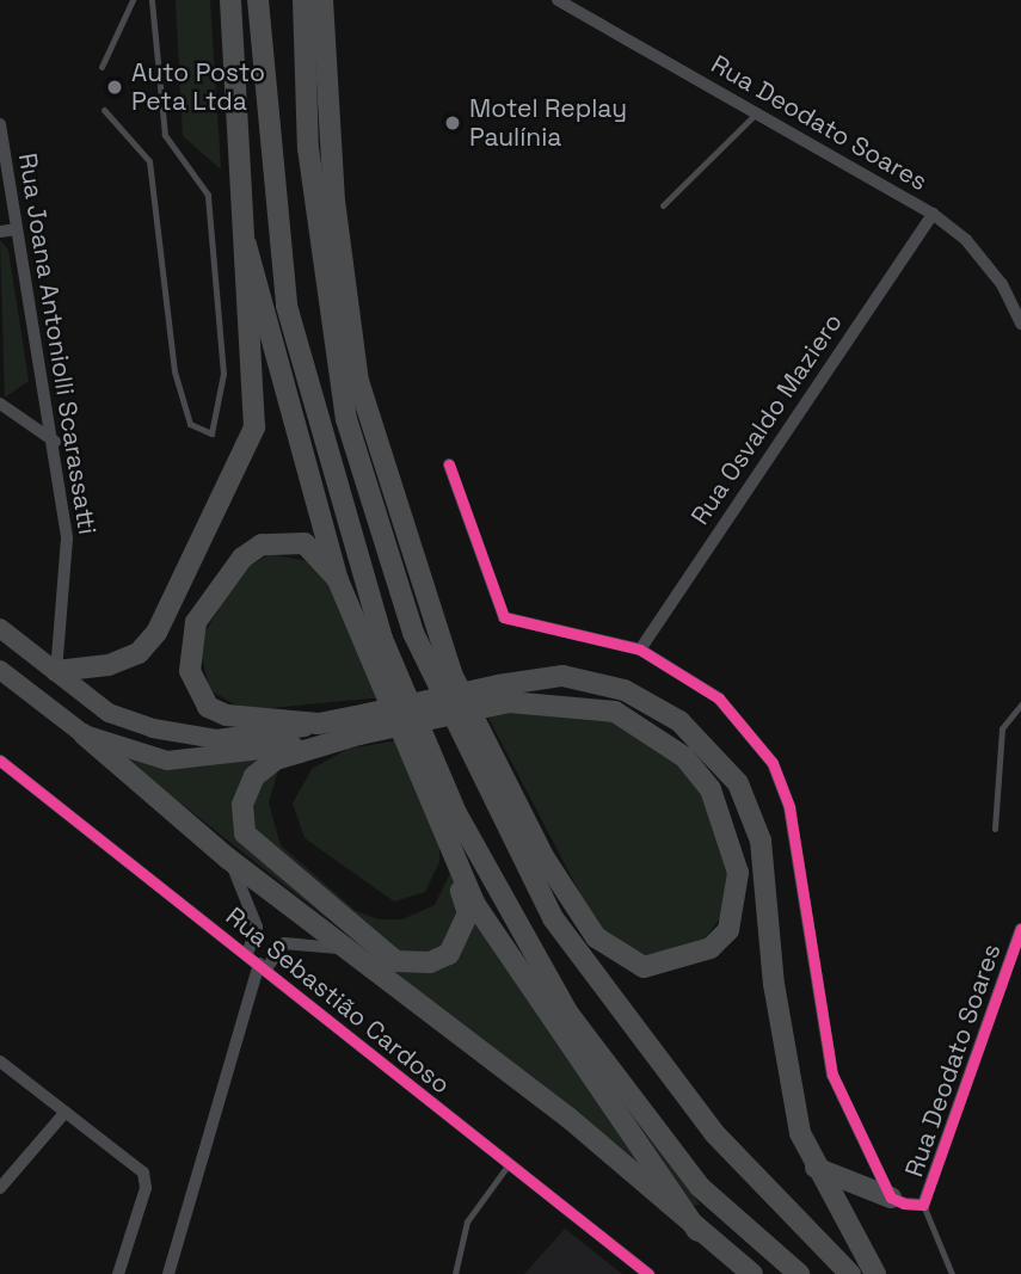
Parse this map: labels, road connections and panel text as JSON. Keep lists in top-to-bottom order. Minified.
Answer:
{"streets":{"street":["Rua Deodato Soares","Rua Joana Antoniolli Scarassatti","Rua Osvaldo Maziero","Rua Sebastião Cardoso"]},"crossings":[["Rua Deodato Soares","Rua Osvaldo Maziero"]],"places":["Auto Posto Peta Ltda","Motel Replay Paulínia"]}
